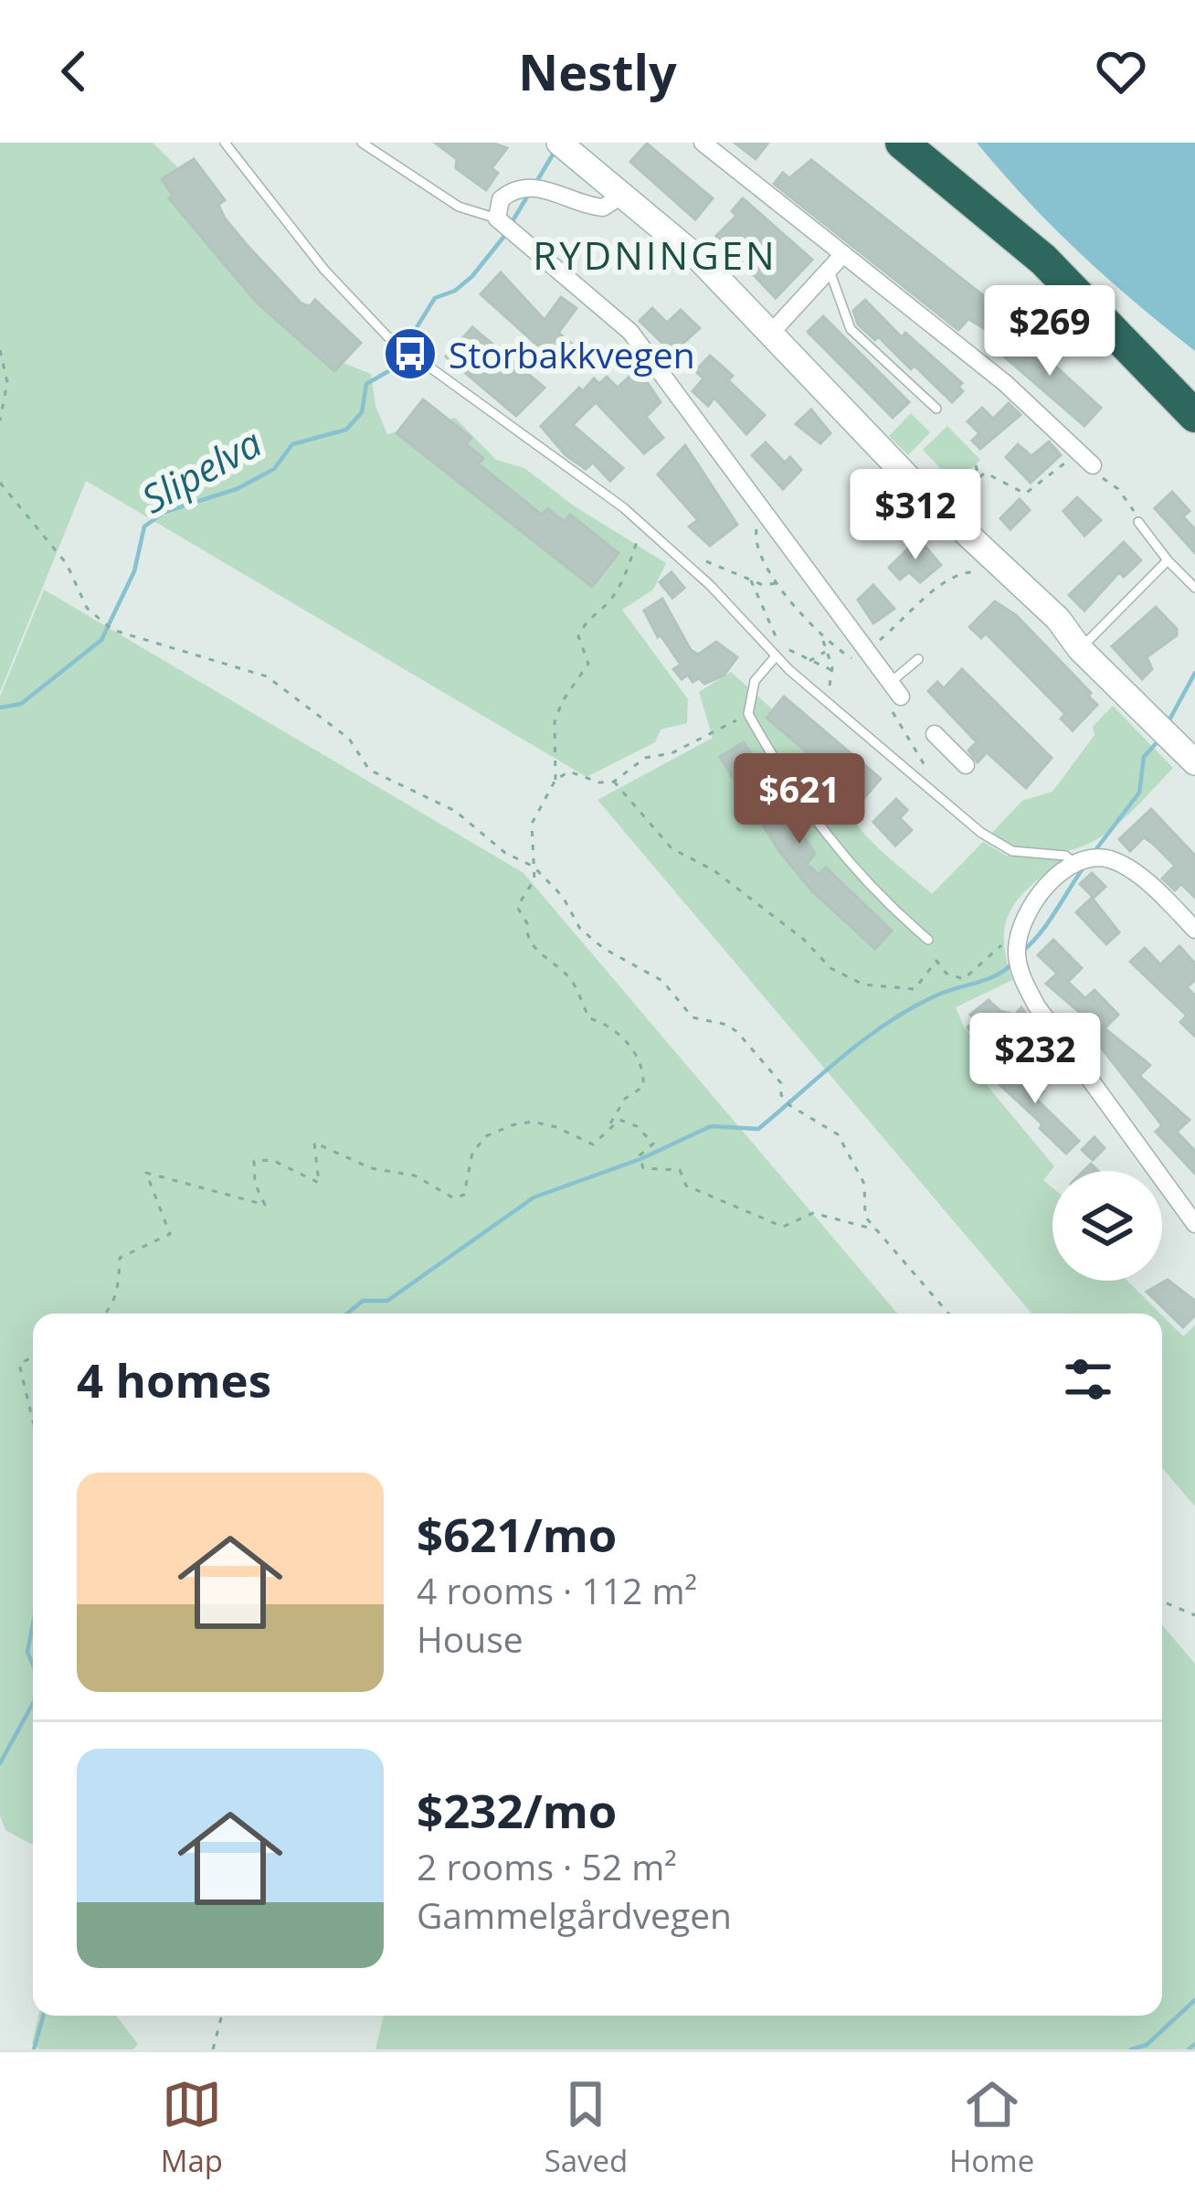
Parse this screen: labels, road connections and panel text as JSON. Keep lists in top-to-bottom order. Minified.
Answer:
{"districts":["RYDNINGEN"],"water":["Slipelva"],"places":{"bus stop":["Storbakkvegen"]},"page":{"header":"Nestly","price":["$269","$312","$621","$232"],"heading":"4 homes","list":[{"name":"$621/mo","note":"4 rooms · 112 m² · House"},{"name":"$232/mo","note":"2 rooms · 52 m² · Gammelgårdvegen"}],"tabs":["Map","Saved","Home"]}}
